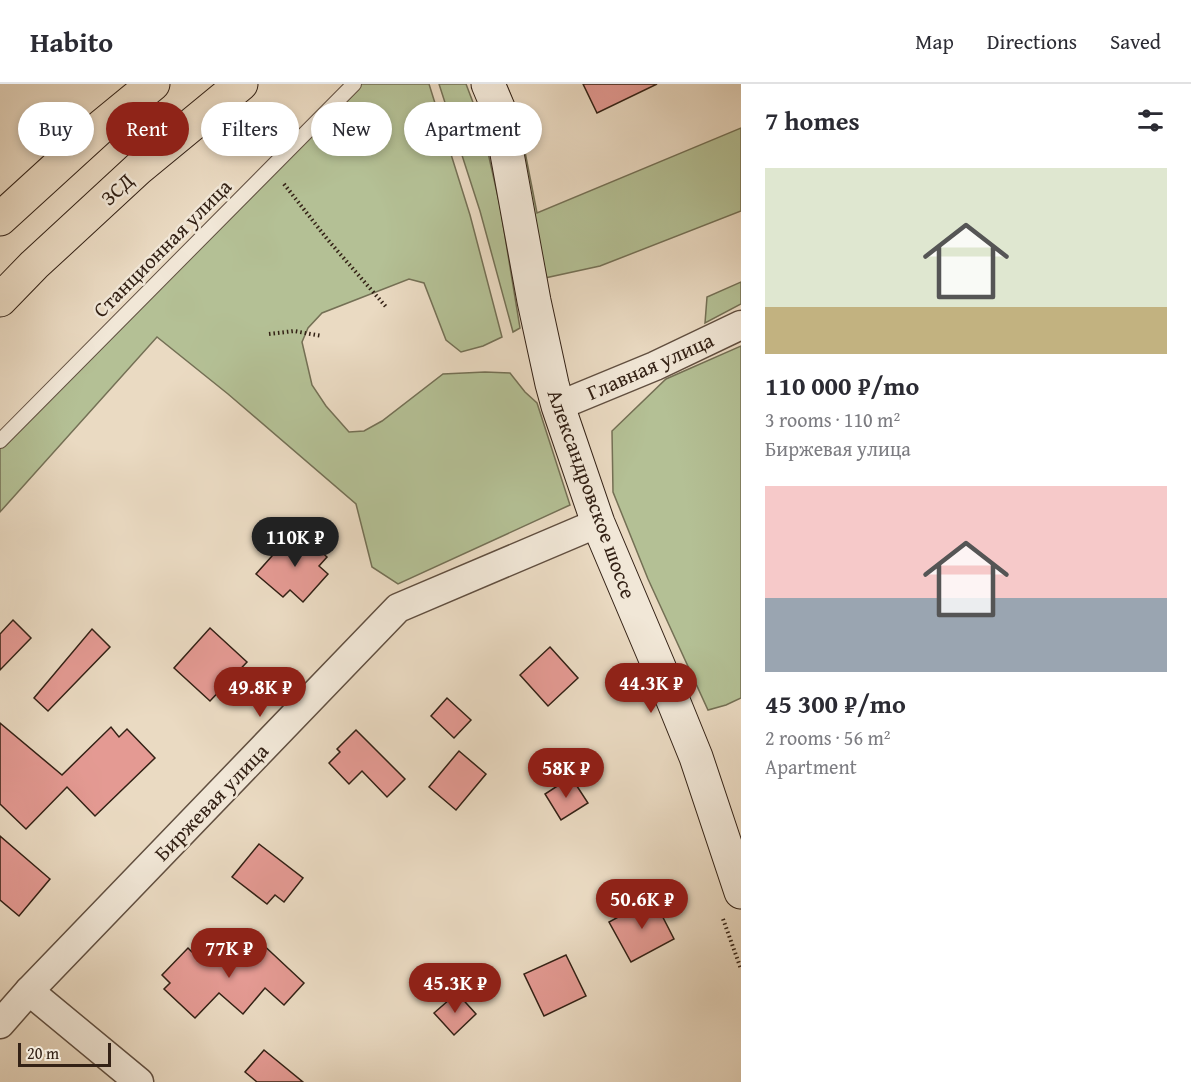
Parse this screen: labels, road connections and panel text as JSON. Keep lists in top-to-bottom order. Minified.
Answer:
{"streets":{"highway":["ЗСД"],"street":["Главная улица","Александровское шоссе","Биржевая улица"],"lane":["Станционная улица"]},"crossings":[["Главная улица","Александровское шоссе"],["Александровское шоссе","Биржевая улица"]],"scale_bar":"20 m","page":{"header":"Habito","nav":["Map","Directions","Saved"],"heading":"7 homes","chip":["Buy","Rent","Filters","New","Apartment"],"list":[{"name":"110 000 ₽/mo","note":"3 rooms · 110 m² · Биржевая улица"},{"name":"45 300 ₽/mo","note":"2 rooms · 56 m² · Apartment"}],"price":["110K ₽","44.3K ₽","49.8K ₽","58K ₽","50.6K ₽","77K ₽","45.3K ₽"],"scale":"20 m"}}
